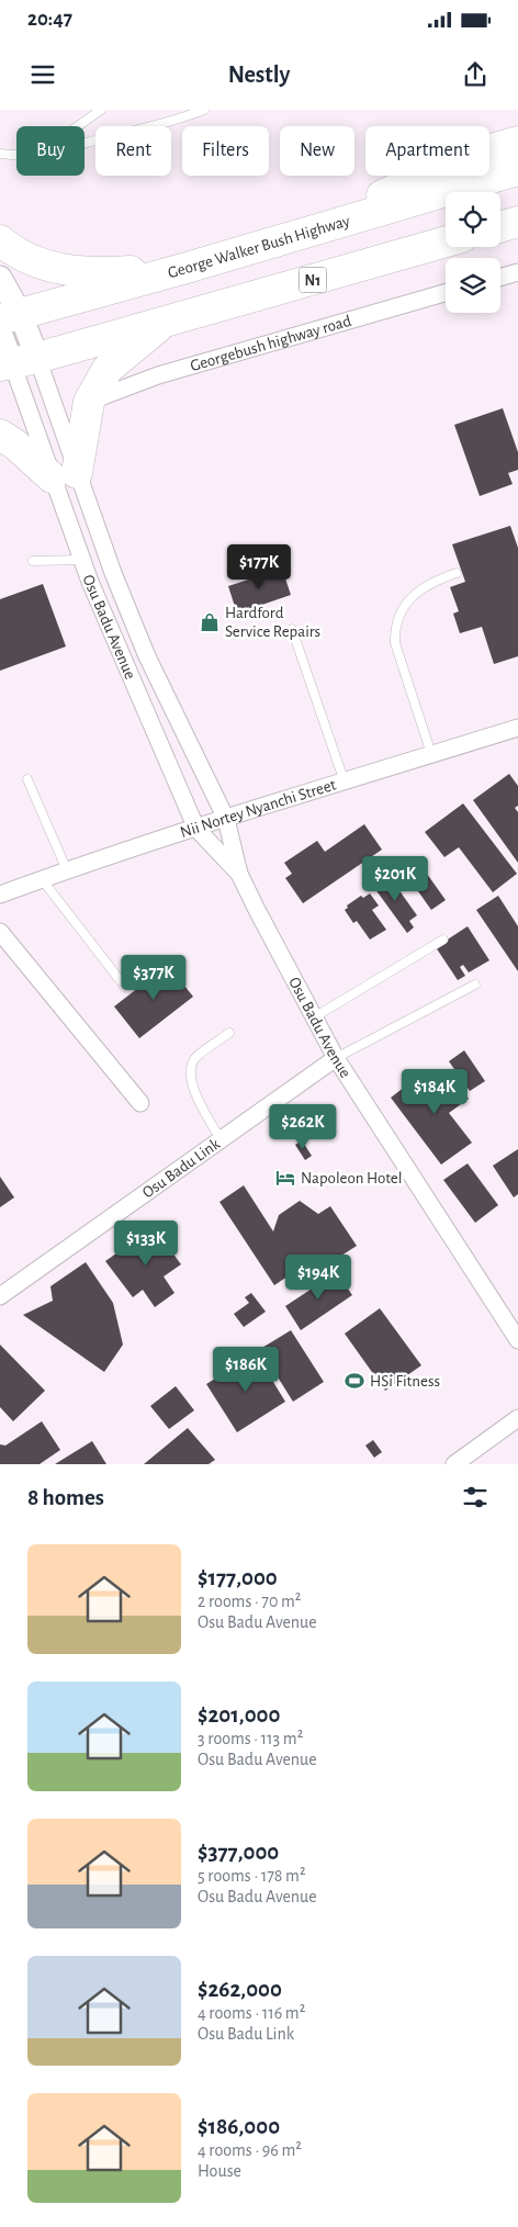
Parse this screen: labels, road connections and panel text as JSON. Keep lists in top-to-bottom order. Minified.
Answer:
{"streets":{"highway":["George Walker Bush Highway","N1"],"street":["Georgebush highway road","Osu Badu Avenue","Nii Nortey Nyanchi Street","Osu Badu Link"]},"crossings":[["N1","Osu Badu Avenue"],["Osu Badu Avenue","Nii Nortey Nyanchi Street"],["Osu Badu Avenue","Osu Badu Link"]],"places":{"shop":["Hardford Service Repairs"],"hotel":["Napoleon Hotel"],"sports":["HSi Fitness"]},"page":{"status":"20:47","header":"Nestly","chip":["Buy","Rent","Filters","New","Apartment"],"price":["$177K","$201K","$377K","$184K","$262K","$133K","$194K","$186K"],"heading":"8 homes","list":[{"name":"$177,000","note":"2 rooms · 70 m² · Osu Badu Avenue"},{"name":"$201,000","note":"3 rooms · 113 m² · Osu Badu Avenue"},{"name":"$377,000","note":"5 rooms · 178 m² · Osu Badu Avenue"},{"name":"$262,000","note":"4 rooms · 116 m² · Osu Badu Link"},{"name":"$186,000","note":"4 rooms · 96 m² · House"}]}}
